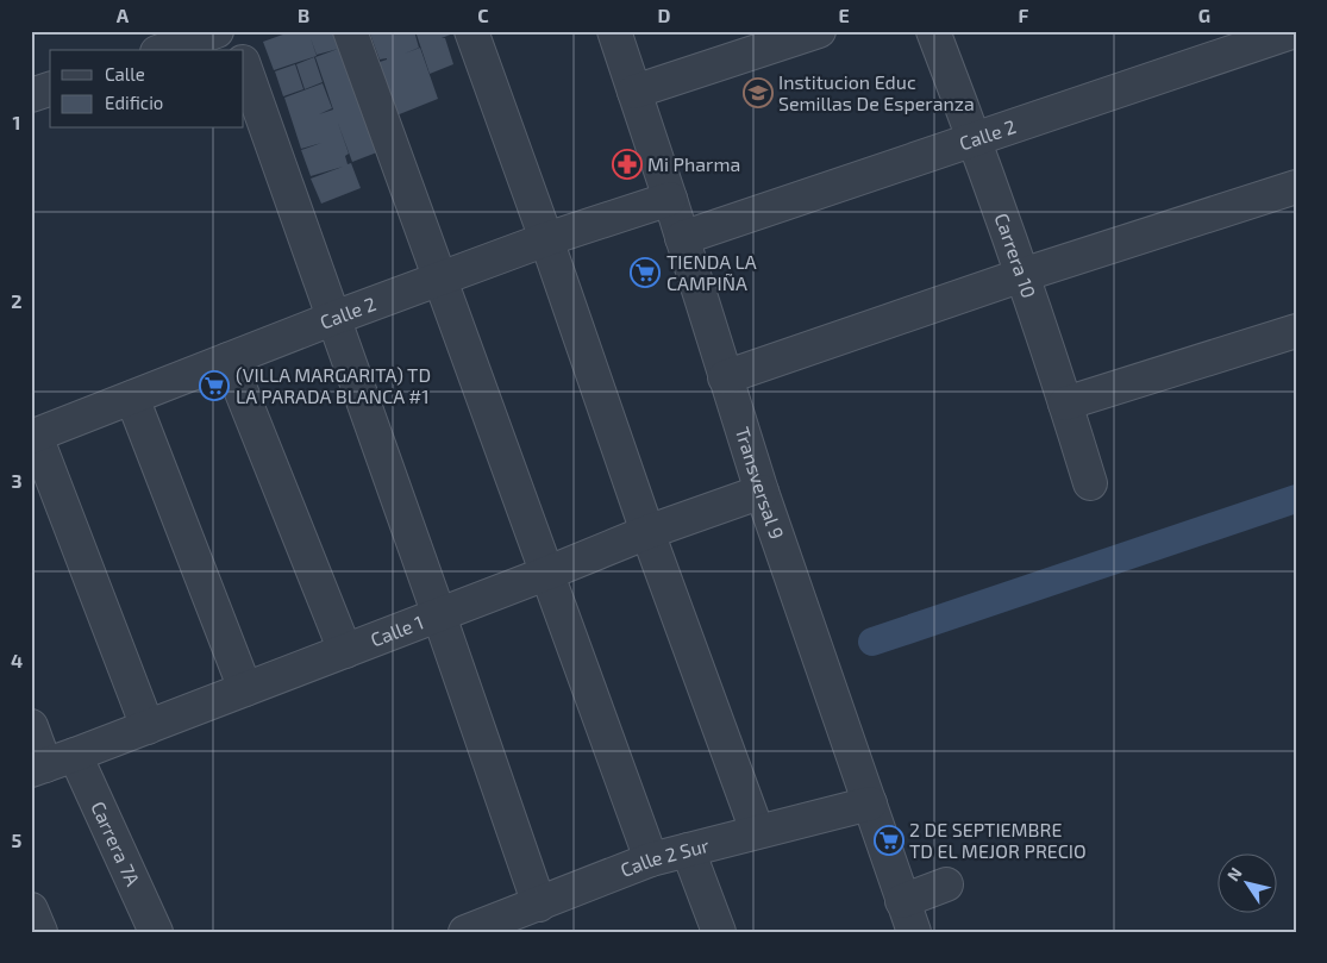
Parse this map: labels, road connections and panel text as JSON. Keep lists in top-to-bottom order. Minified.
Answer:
{"streets":{"street":["Calle 2","Carrera 10","Transversal 9","Calle 1","Carrera 7A","Calle 2 Sur"]},"crossings":[["Calle 2","Carrera 10"],["Calle 2","Transversal 9"],["Transversal 9","Calle 1"],["Transversal 9","Calle 2 Sur"],["Calle 1","Carrera 7A"]],"places":{"school or university":["Institucion Educ Semillas De Esperanza"],"pharmacy":["Mi Pharma"],"supermarket":["TIENDA LA CAMPIÑA","(VILLA MARGARITA) TD LA PARADA BLANCA #1","2 DE SEPTIEMBRE TD EL MEJOR PRECIO"]},"legend":["Calle","Edificio"],"north":"top left","grid":{"columns":["A","B","C","D","E","F","G"],"rows":["1","2","3","4","5"]}}
